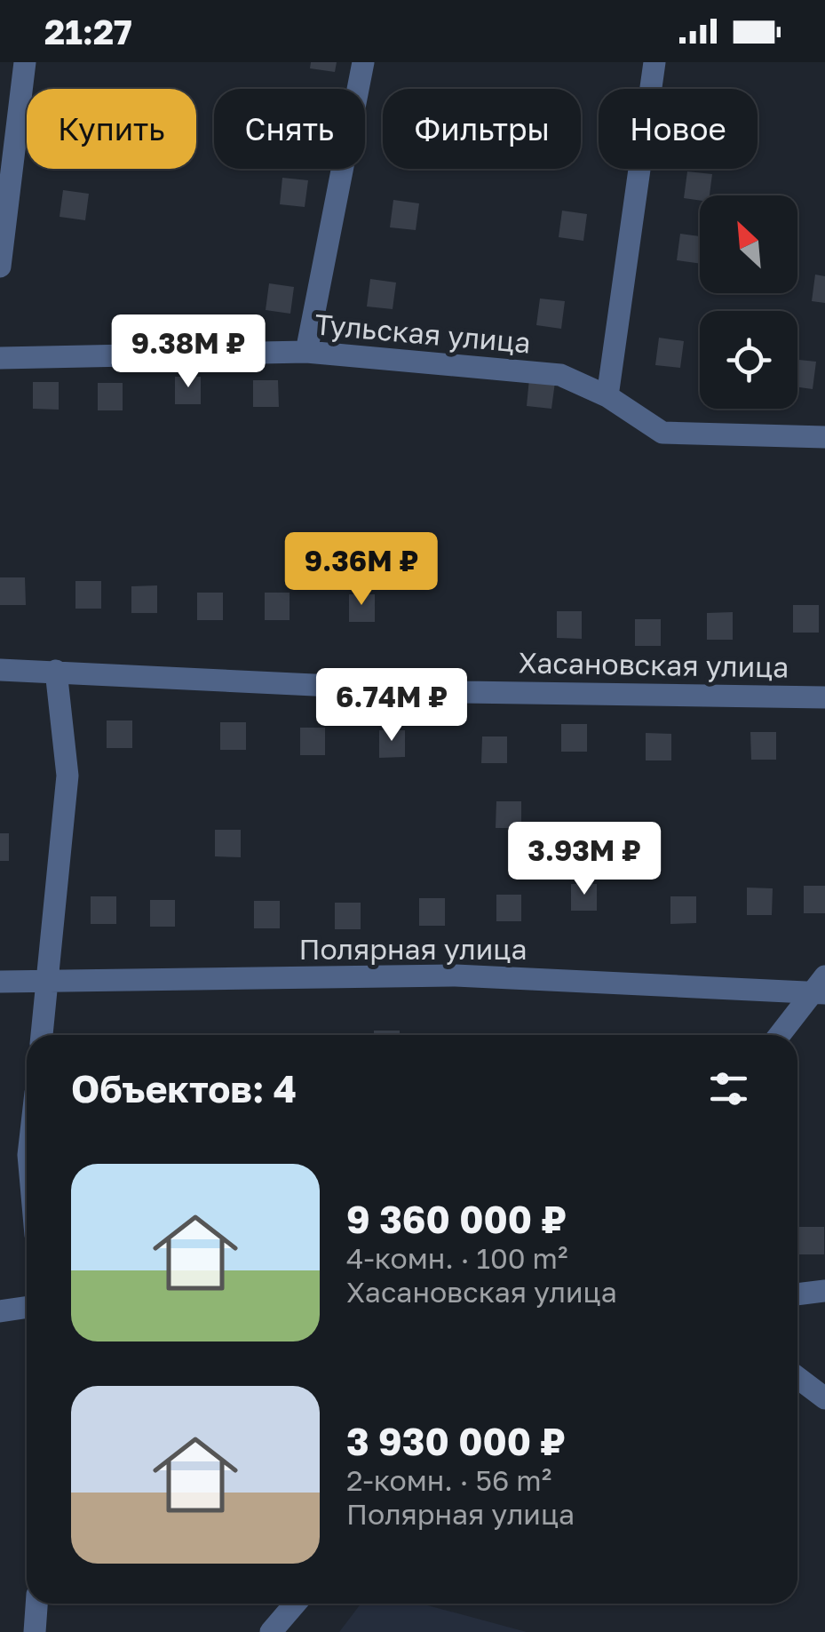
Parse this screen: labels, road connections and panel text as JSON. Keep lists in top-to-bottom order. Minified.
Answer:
{"streets":{"street":["Тульская улица","Хасановская улица","Полярная улица"]},"north":"top left","page":{"status":"21:27","chip":["Купить","Снять","Фильтры","Новое"],"price":["9.38M ₽","9.36M ₽","6.74M ₽","3.93M ₽"],"heading":"Объектов: 4","list":[{"name":"9 360 000 ₽","note":"4-комн. · 100 m² · Хасановская улица"},{"name":"3 930 000 ₽","note":"2-комн. · 56 m² · Полярная улица"}]}}
